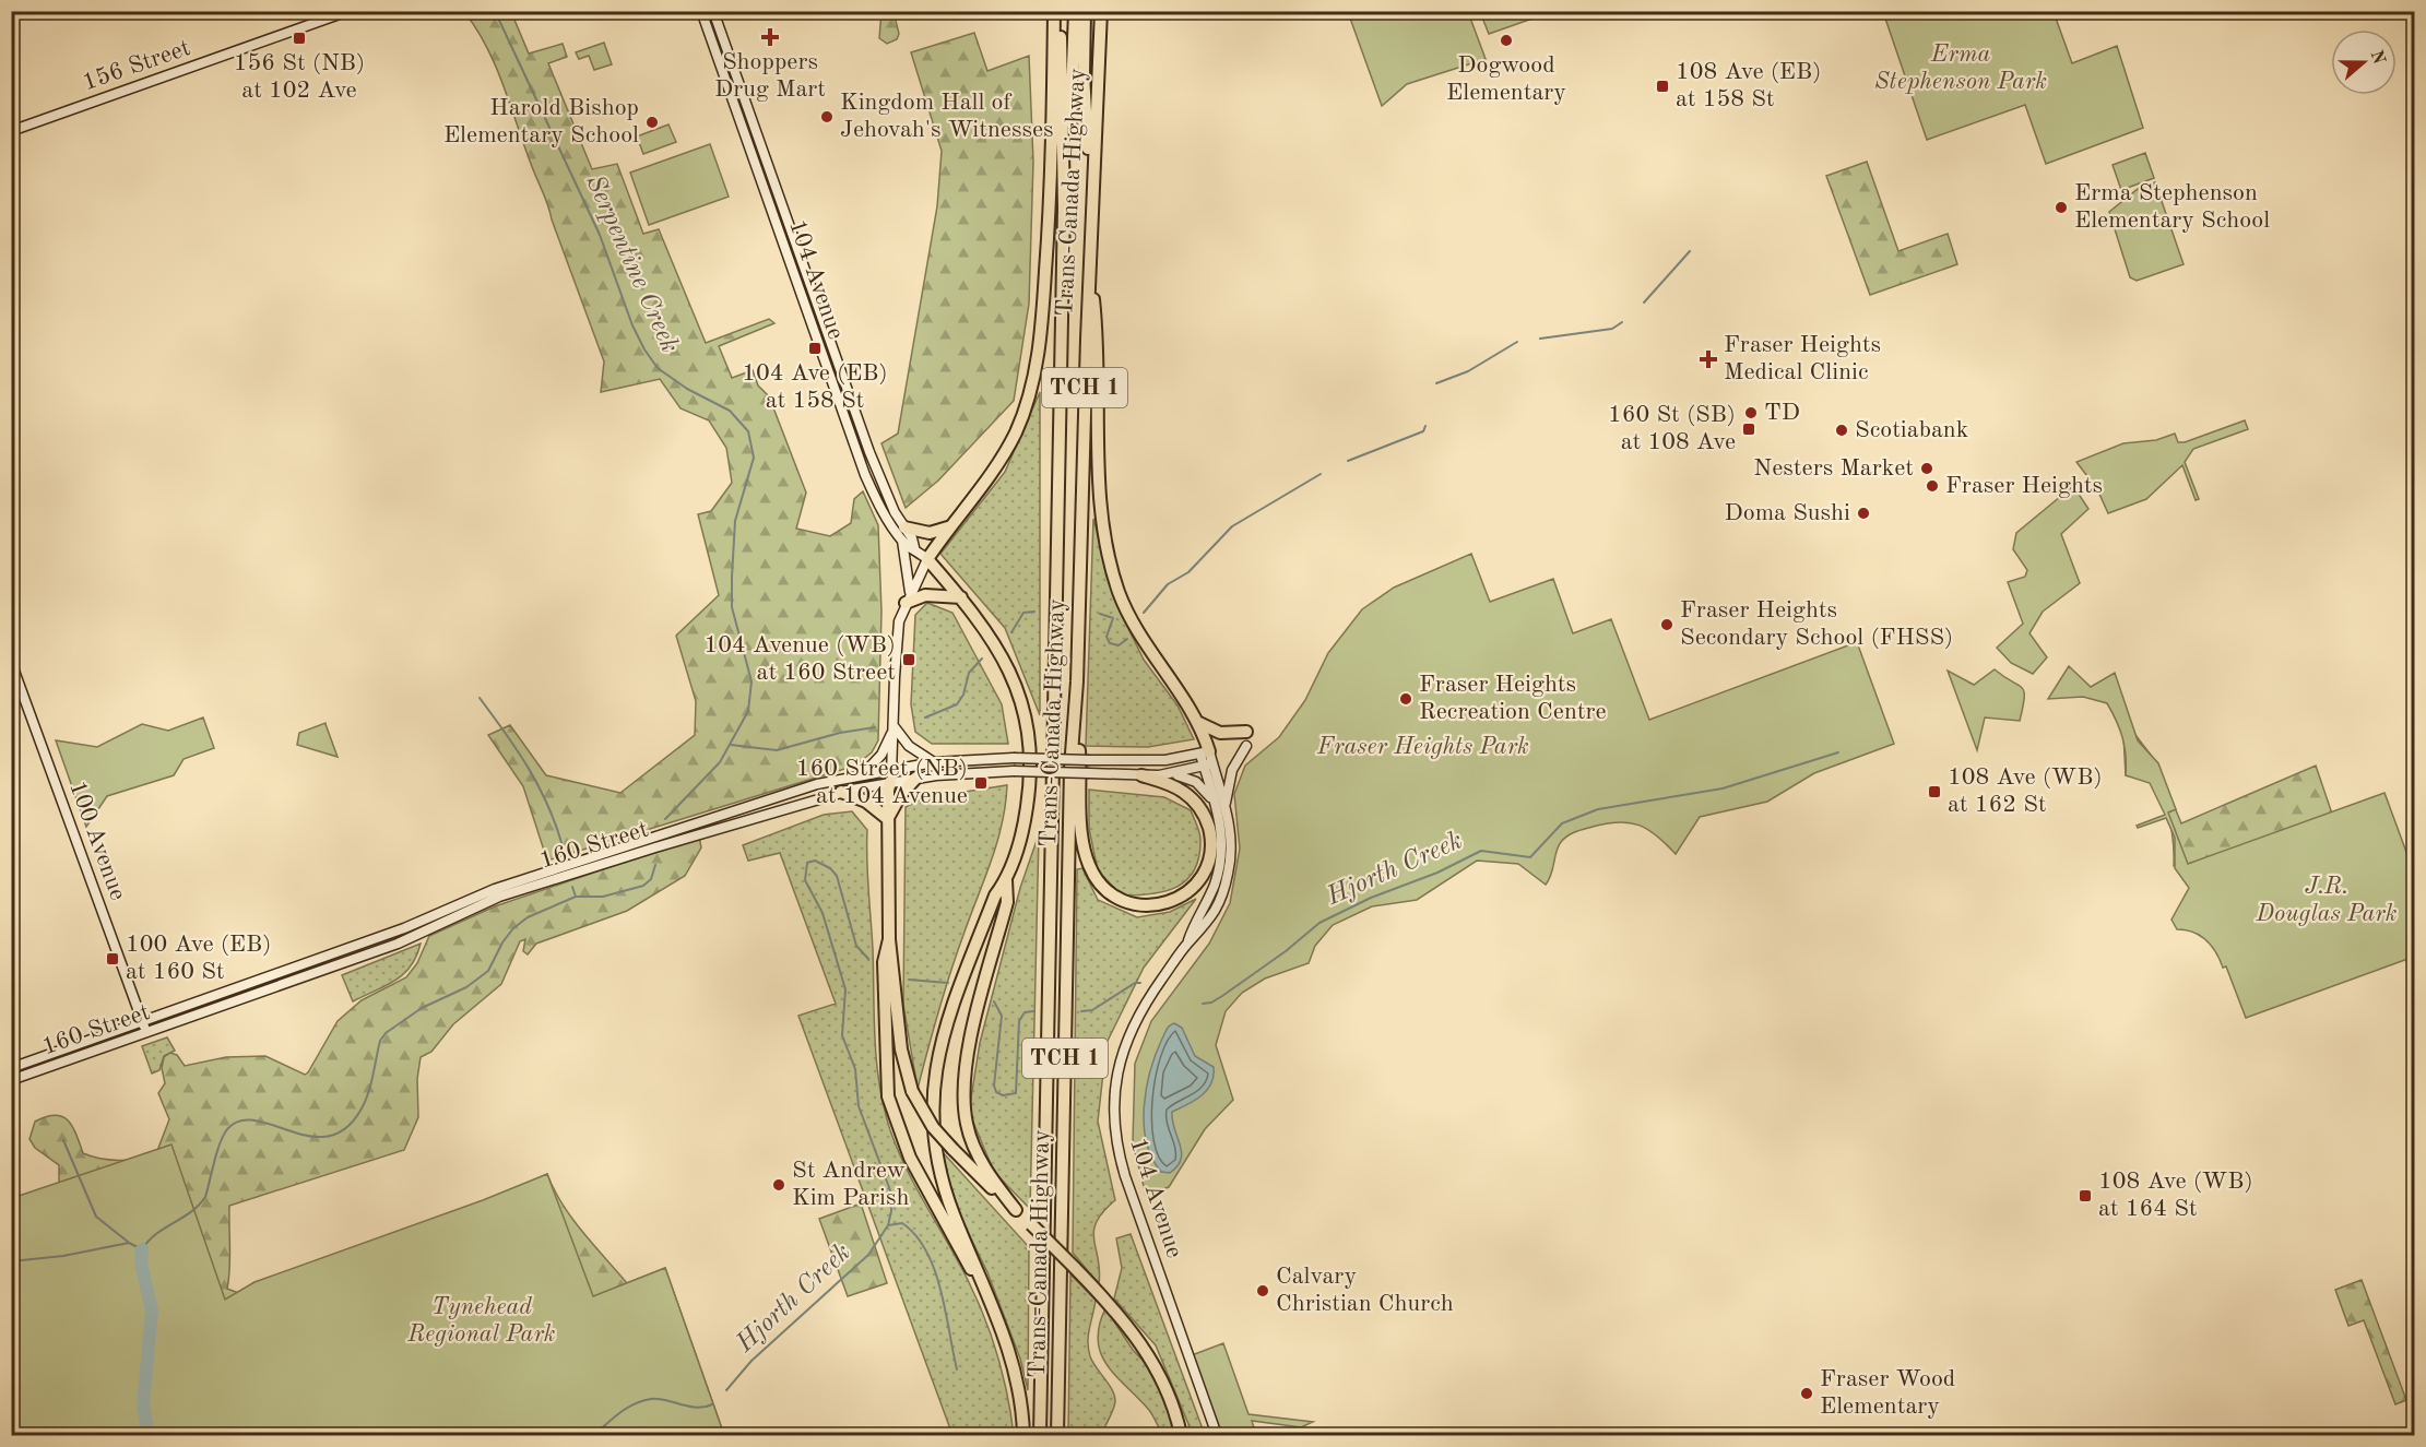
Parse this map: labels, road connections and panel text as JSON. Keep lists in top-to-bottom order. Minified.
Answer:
{"streets":{"highway":["Trans-Canada Highway","TCH 1"],"main road":["156 Street","104 Avenue","100 Avenue","160 Street"]},"crossings":[["104 Avenue","160 Street"],["100 Avenue","160 Street"]],"water":["Serpentine Creek","Hjorth Creek"],"parks":["Erma Stephenson Park","Fraser Heights Park","J.R. Douglas Park","Tynehead Regional Park"],"places":{"health":["Shoppers Drug Mart","Fraser Heights Medical Clinic"],"transit":["156 St (NB) at 102 Ave","108 Ave (EB) at 158 St","104 Ave (EB) at 158 St","160 St (SB) at 108 Ave","104 Avenue (WB) at 160 Street","160 Street (NB) at 104 Avenue","108 Ave (WB) at 162 St","100 Ave (EB) at 160 St","108 Ave (WB) at 164 St"],"other":["Dogwood Elementary","Kingdom Hall of Jehovah's Witnesses","Harold Bishop Elementary School","Erma Stephenson Elementary School","TD","Scotiabank","Nesters Market","Fraser Heights","Doma Sushi","Fraser Heights Secondary School (FHSS)","Fraser Heights Recreation Centre","St Andrew Kim Parish","Calvary Christian Church","Fraser Wood Elementary"]},"north":"right"}
